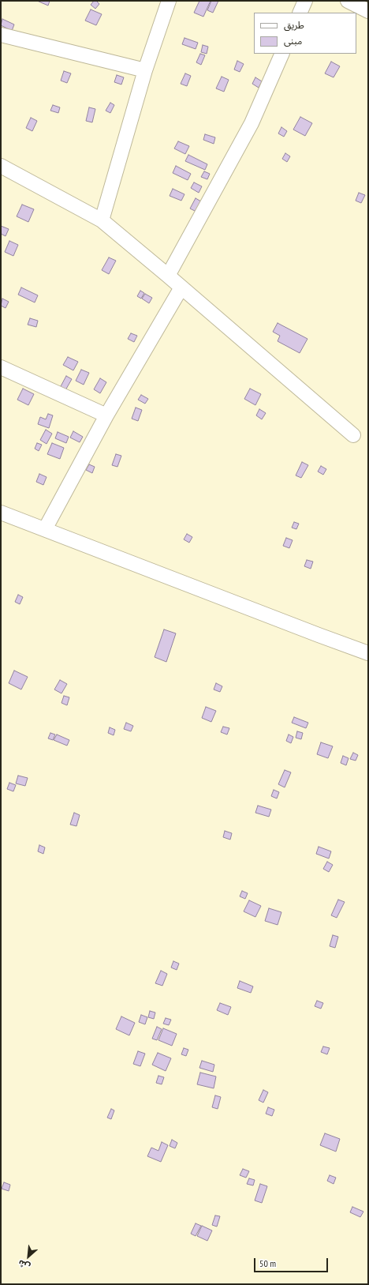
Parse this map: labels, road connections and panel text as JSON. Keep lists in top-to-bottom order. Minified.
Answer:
{"legend":["طريق","مبنى"],"scale_bar":"50 m","north":"bottom left"}
